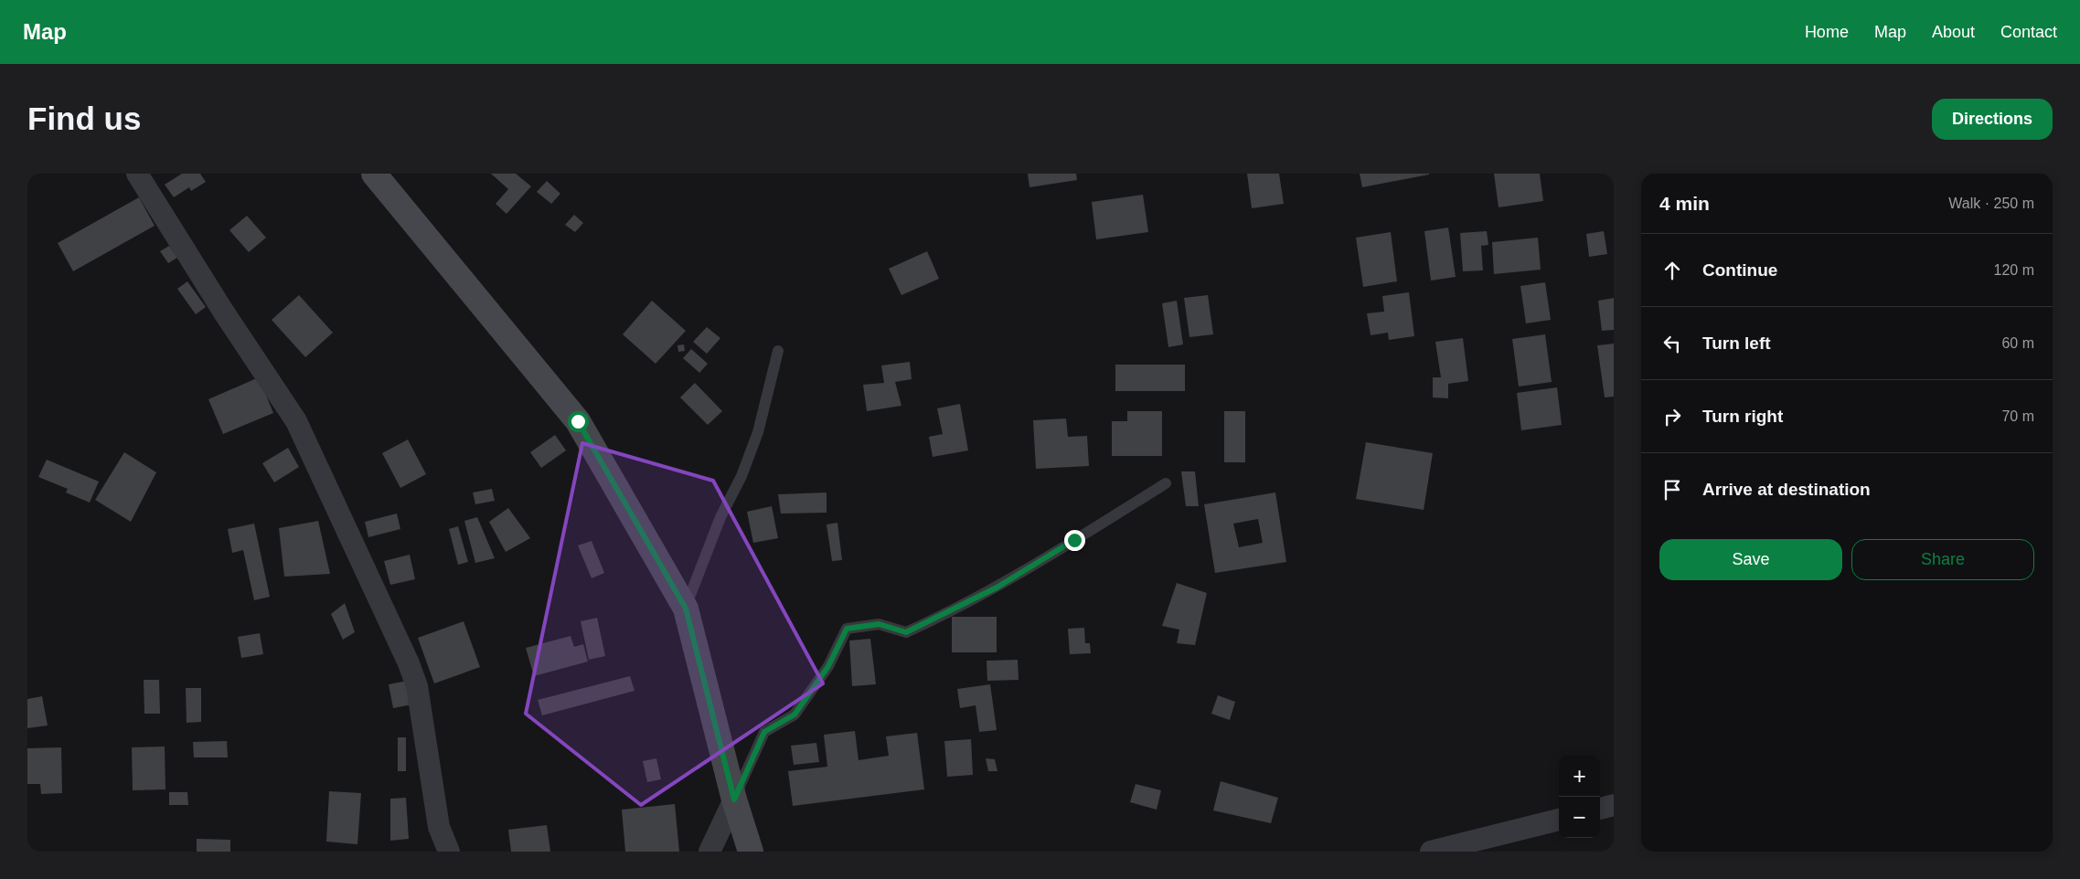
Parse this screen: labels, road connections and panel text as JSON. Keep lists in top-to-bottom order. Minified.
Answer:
{"page":{"header":"Map","nav":["Home","Map","About","Contact"],"buttons":["Directions",["Save","Share"]],"title":"Find us","heading":["4 min","Walk · 250 m"],"list":[["Continue","120 m"],["Turn left","60 m"],["Turn right","70 m"],"Arrive at destination"],"map_buttons":["+","−"]}}
